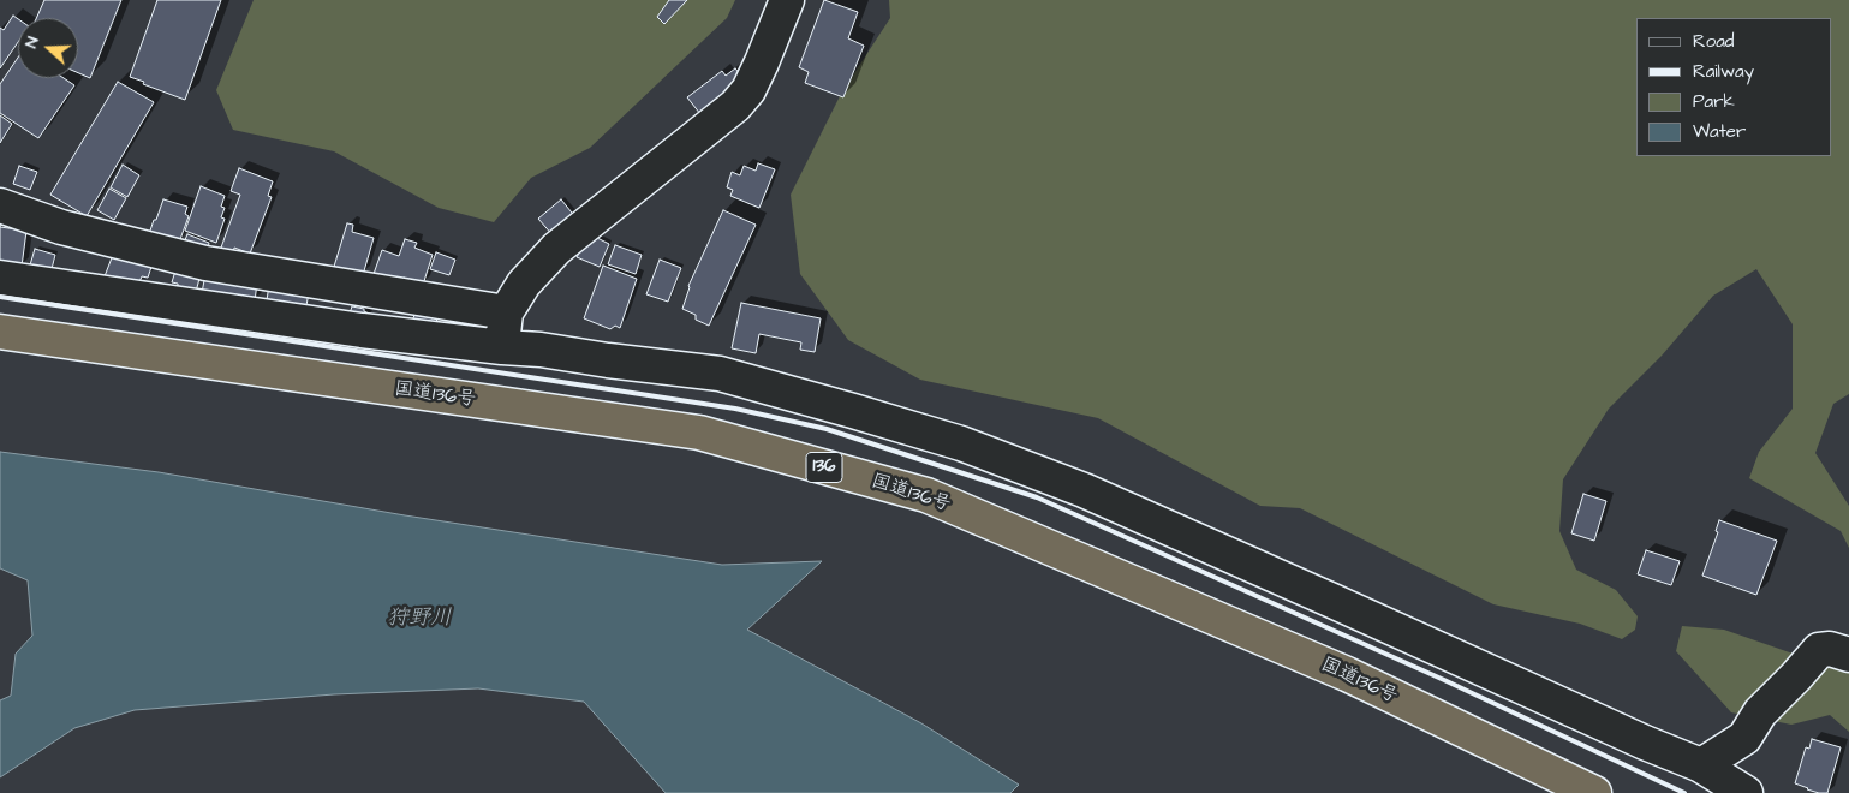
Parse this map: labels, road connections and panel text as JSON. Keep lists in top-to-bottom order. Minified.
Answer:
{"streets":{"highway":["国道136号","136"]},"water":["狩野川"],"legend":["Road","Railway","Park","Water"],"north":"left"}
